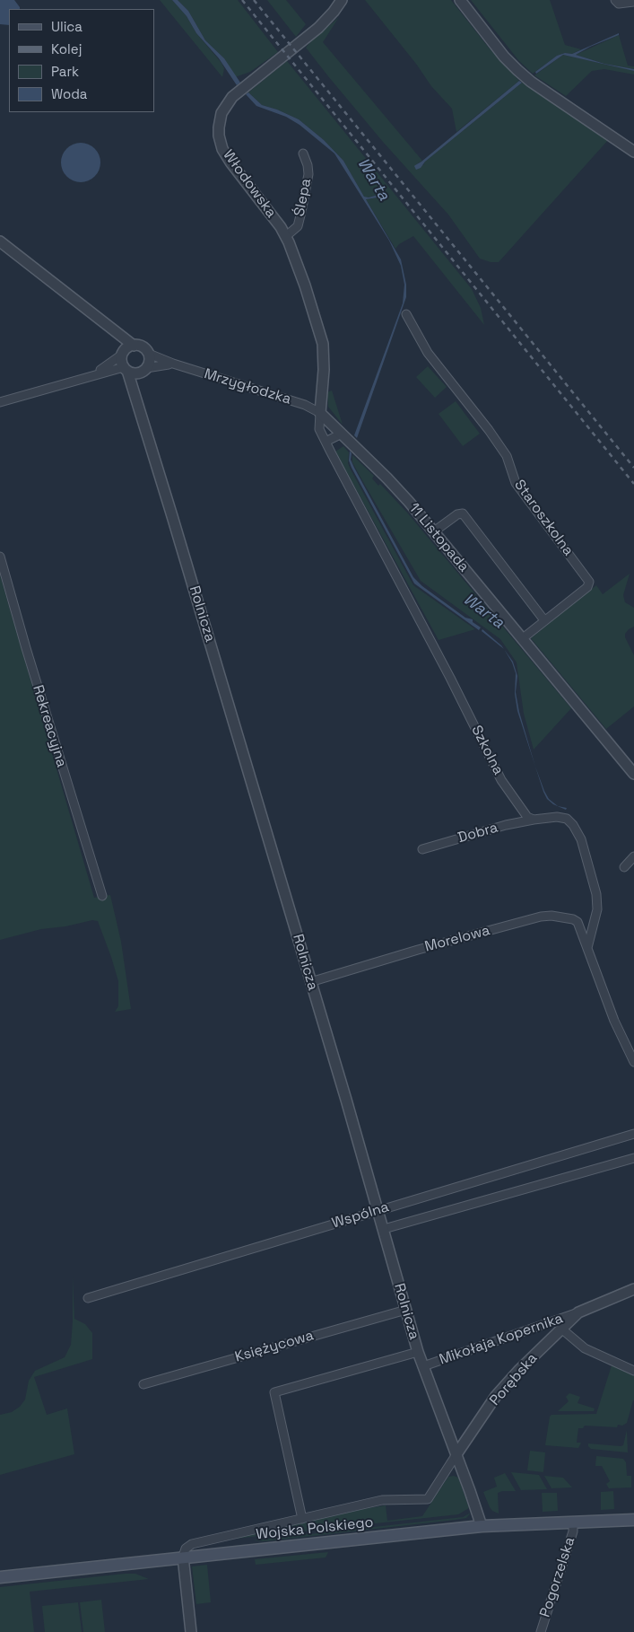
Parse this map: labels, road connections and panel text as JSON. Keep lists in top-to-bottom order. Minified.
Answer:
{"streets":{"main road":["Wojska Polskiego"],"street":["Włodowska","Ślepa","Mrzygłodzka","Staroszkolna","11 Listopada","Rolnicza","Rekreacyjna","Szkolna","Dobra","Morelowa","Wspólna","Mikołaja Kopernika","Księżycowa","Porębska","Pogorzelska"]},"crossings":[["Włodowska","Ślepa"],["Włodowska","Mrzygłodzka"],["Włodowska","11 Listopada"],["Włodowska","Szkolna"],["Mrzygłodzka","11 Listopada"],["Mrzygłodzka","Rolnicza"],["Mrzygłodzka","Szkolna"],["Staroszkolna","11 Listopada"],["11 Listopada","Szkolna"],["Rolnicza","Morelowa"],["Rolnicza","Wspólna"],["Rolnicza","Mikołaja Kopernika"],["Rolnicza","Księżycowa"],["Rolnicza","Porębska"],["Rolnicza","Wojska Polskiego"],["Szkolna","Dobra"],["Mikołaja Kopernika","Porębska"],["Wojska Polskiego","Pogorzelska"]],"water":["Warta"],"legend":["Ulica","Kolej","Park","Woda"]}
